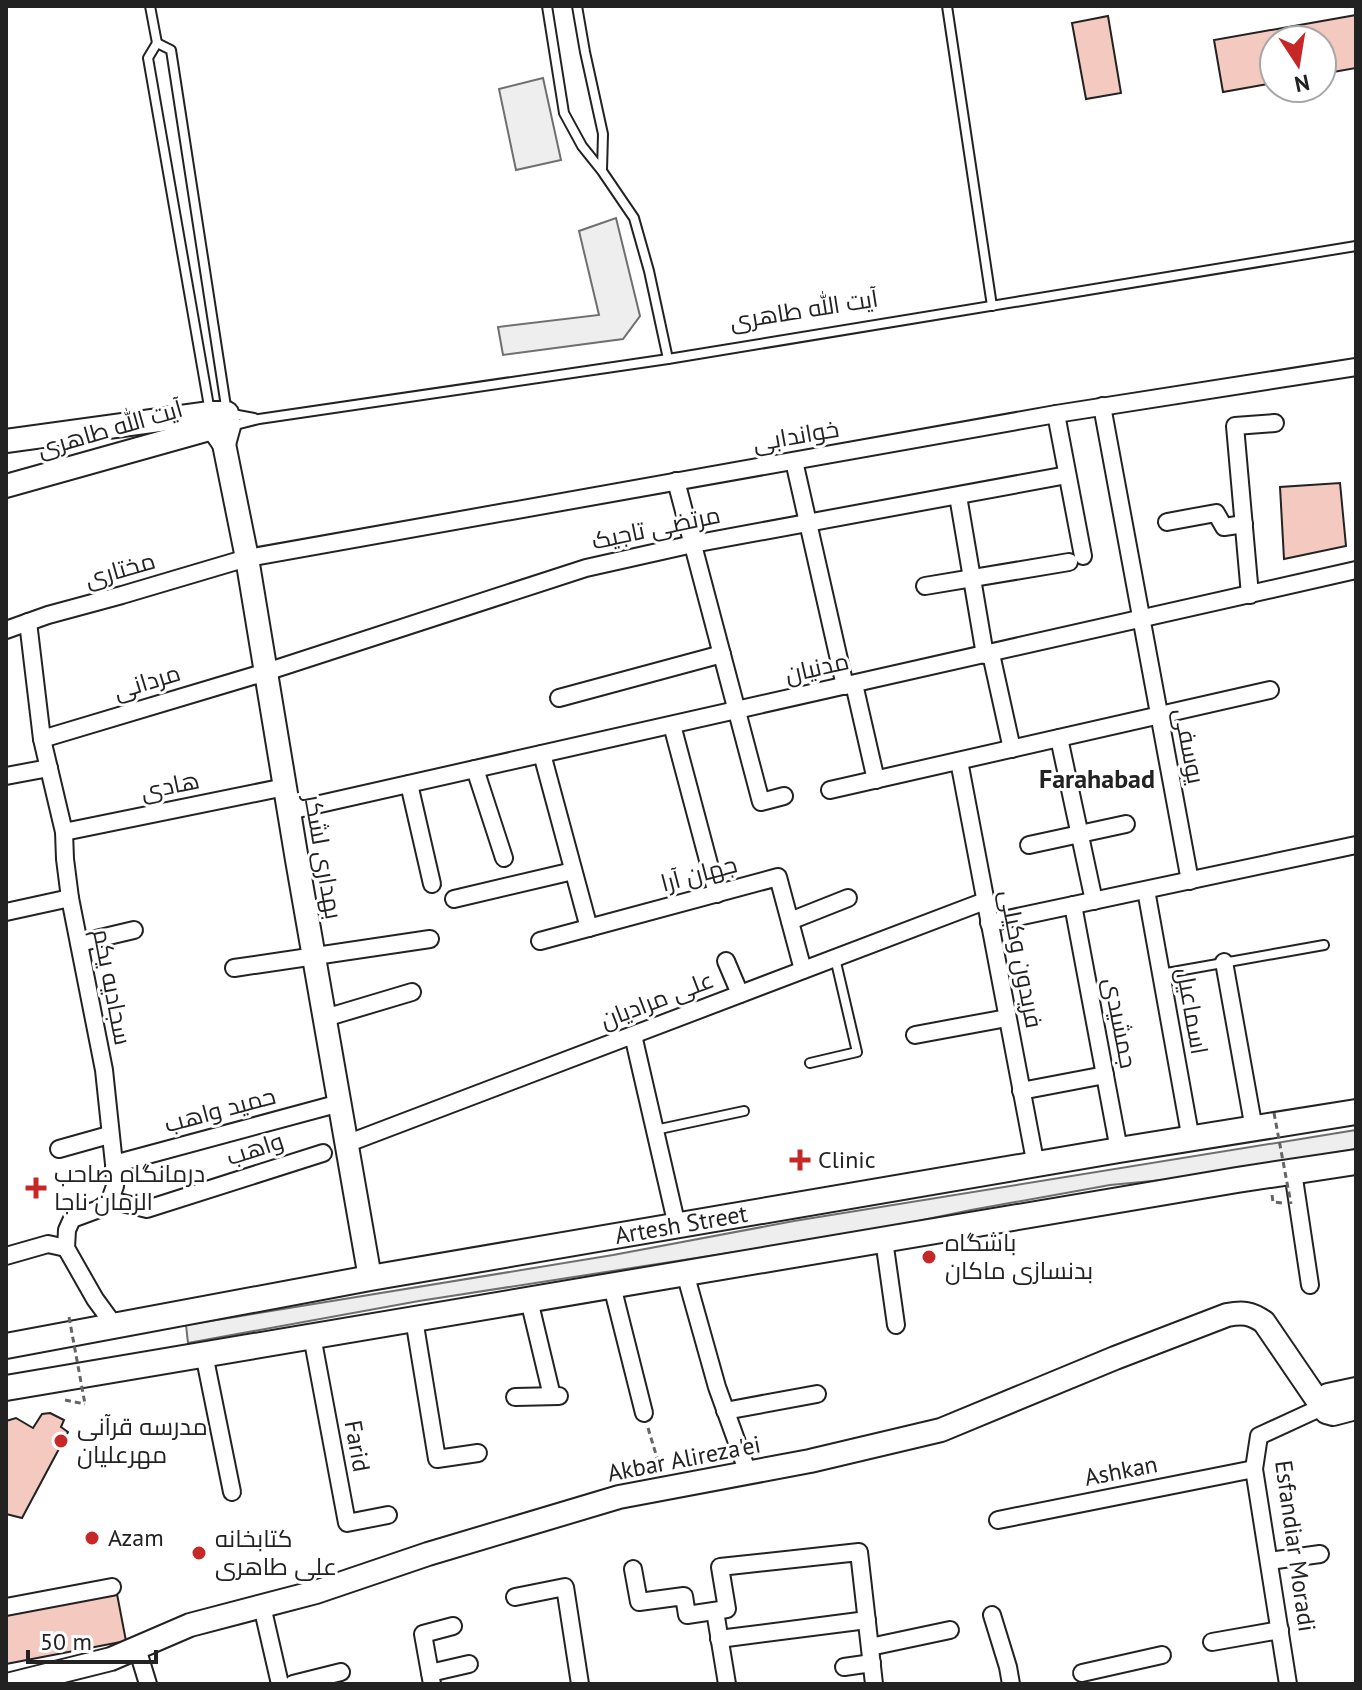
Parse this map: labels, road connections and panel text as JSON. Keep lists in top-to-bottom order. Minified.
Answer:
{"streets":{"main road":["Artesh Street"],"street":["آیت الله طاهری","خواندابی","مرتضی تاجیک","مختاری","مدنیان","مردانی","یوسفی","هادی","بهداری لشکر","جهان آرا","فریدون وکیلی","سجادیه یکم","علی مرادیان","اسماعیل","جمشیدی","حمید واهب","واهب","Farid","Akbar Alireza'ei","Ashkan","Esfandiar Moradi"]},"crossings":[["آیت الله طاهری","بهداری لشکر"],["خواندابی","مختاری"],["خواندابی","یوسفی"],["خواندابی","بهداری لشکر"],["مرتضی تاجیک","مردانی"],["مرتضی تاجیک","بهداری لشکر"],["مختاری","بهداری لشکر"],["مختاری","سجادیه یکم"],["مدنیان","یوسفی"],["مدنیان","بهداری لشکر"],["مردانی","بهداری لشکر"],["مردانی","سجادیه یکم"],["هادی","بهداری لشکر"],["هادی","سجادیه یکم"],["بهداری لشکر","علی مرادیان"],["بهداری لشکر","حمید واهب"],["بهداری لشکر","Artesh Street"],["جهان آرا","علی مرادیان"],["فریدون وکیلی","علی مرادیان"],["فریدون وکیلی","Artesh Street"],["سجادیه یکم","حمید واهب"],["سجادیه یکم","واهب"],["اسماعیل","Artesh Street"],["جمشیدی","Artesh Street"],["Artesh Street","Farid"],["Akbar Alireza'ei","Esfandiar Moradi"],["Ashkan","Esfandiar Moradi"]],"districts":["Farahabad"],"places":{"health":["Clinic","درمانگاه صاحب الزمان ناجا"],"other":["باشگاه بدنسازی ماکان","مدرسه قرآنی مهرعلیان","Azam","کتابخانه علی طاهری"]},"scale_bar":"50 m","north":"bottom"}
